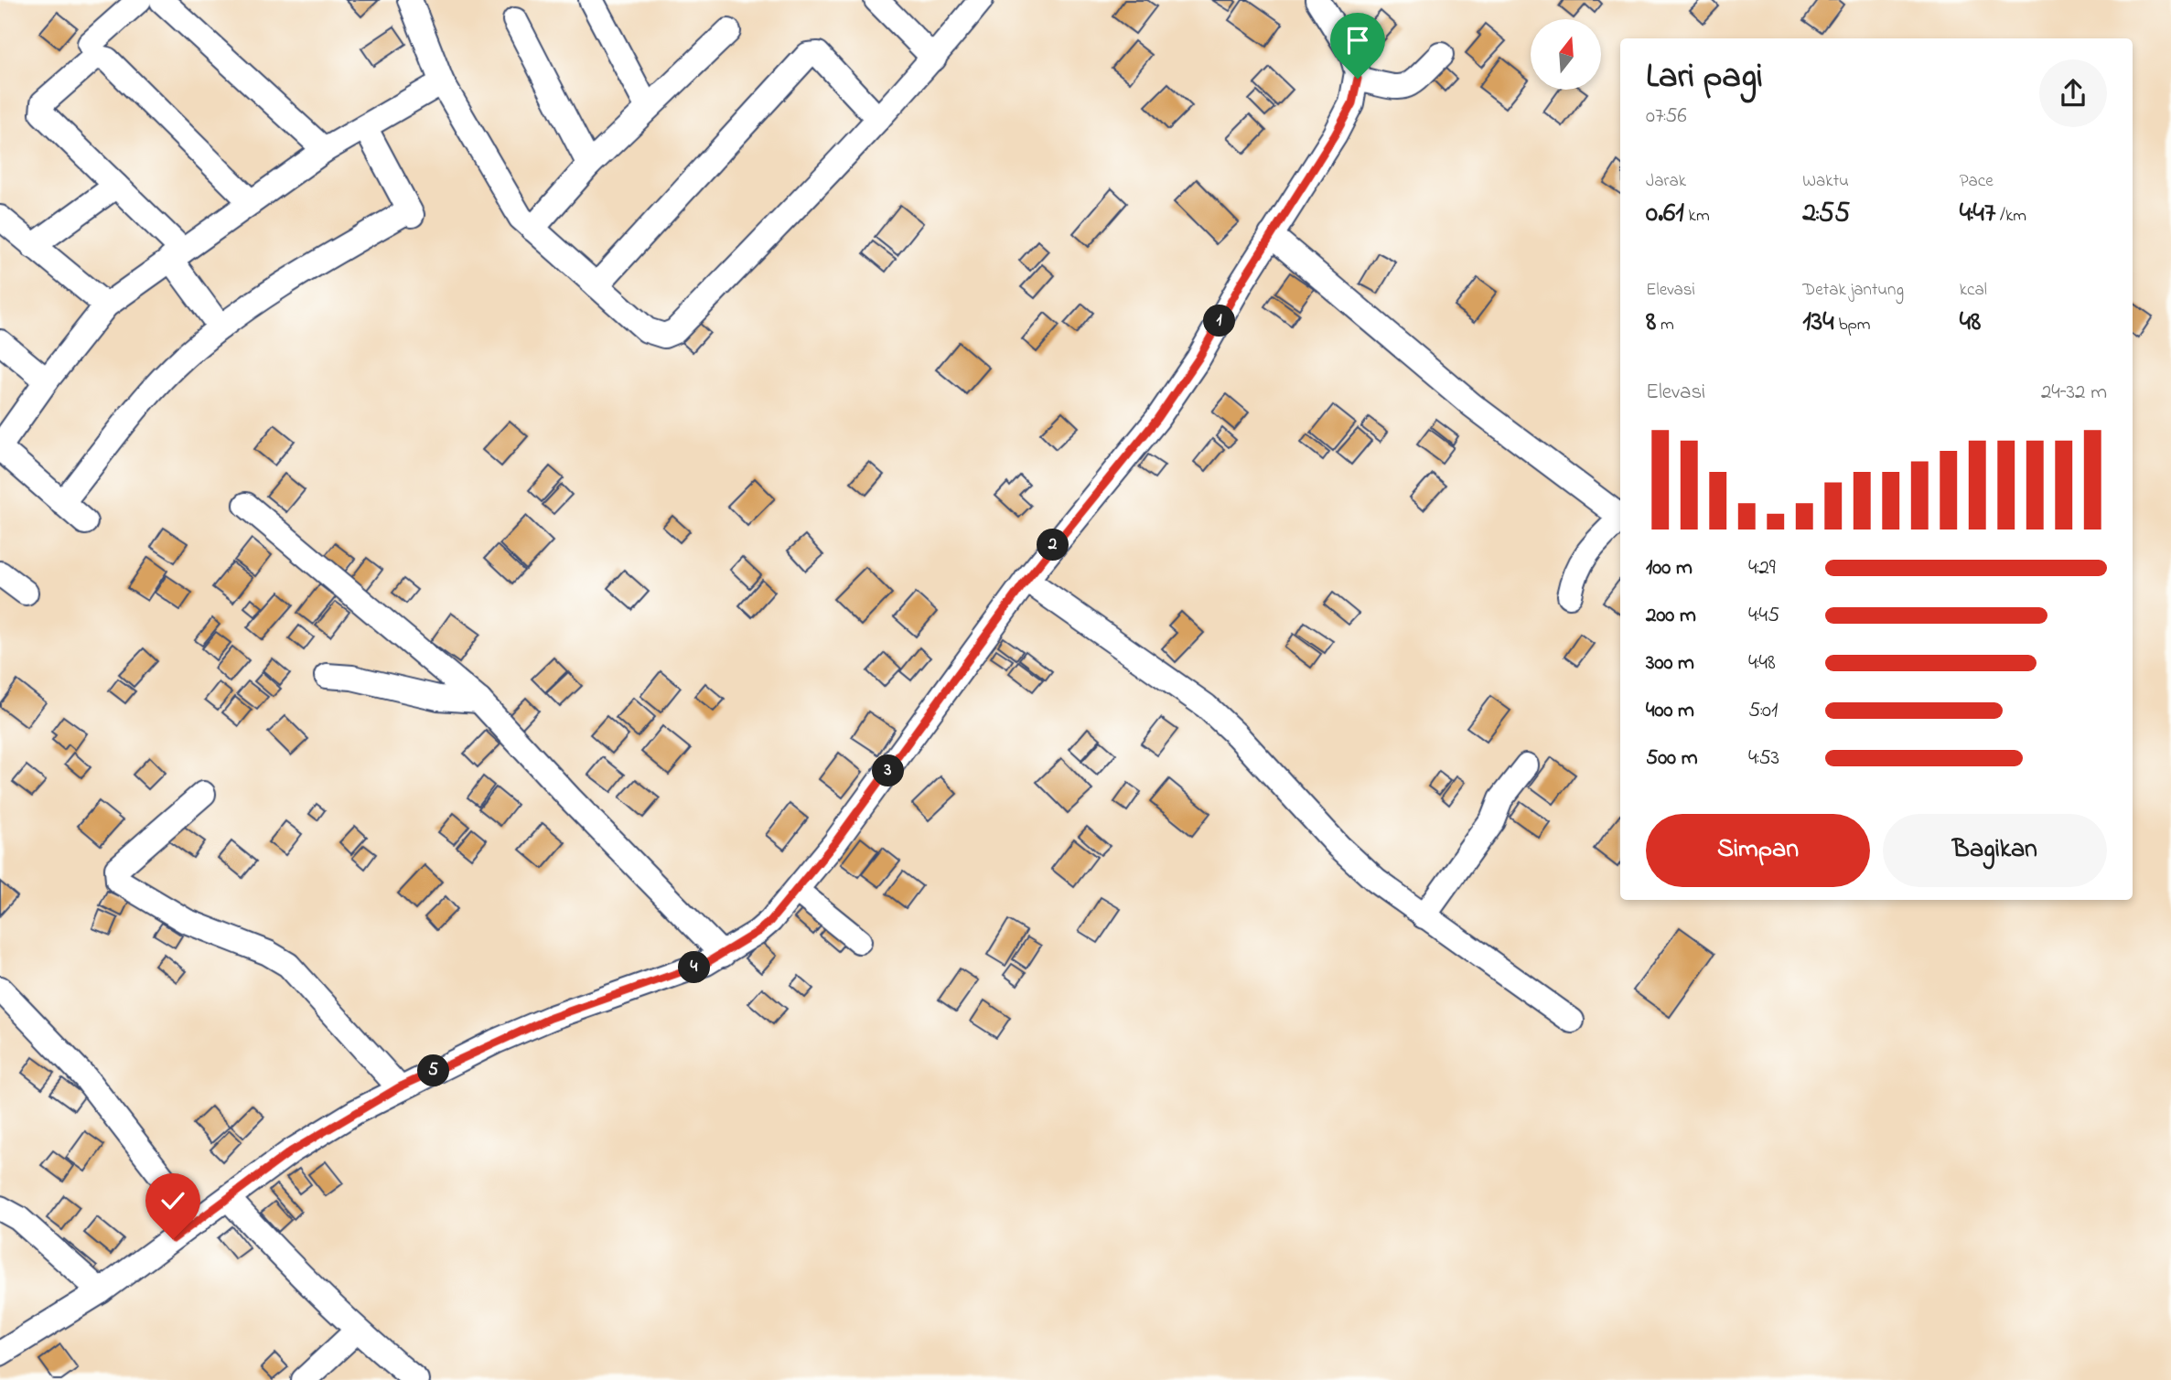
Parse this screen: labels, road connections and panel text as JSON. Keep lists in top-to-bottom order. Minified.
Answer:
{"north":"top","page":{"heading":["Lari pagi","07:56"],"stats":[["Jarak","0.61 km"],["Waktu","2:55"],["Pace","4:47 /km"],["Elevasi","8 m"],["Detak jantung","134 bpm"],["kcal","48"]],"pins":["1","2","3","4","5"],"chart":["Elevasi","24–32 m"],"list":[{"name":"100 m","note":"4:29"},{"name":"200 m","note":"4:45"},{"name":"300 m","note":"4:48"},{"name":"400 m","note":"5:01"},{"name":"500 m","note":"4:53"}],"buttons":["Simpan","Bagikan"]}}
